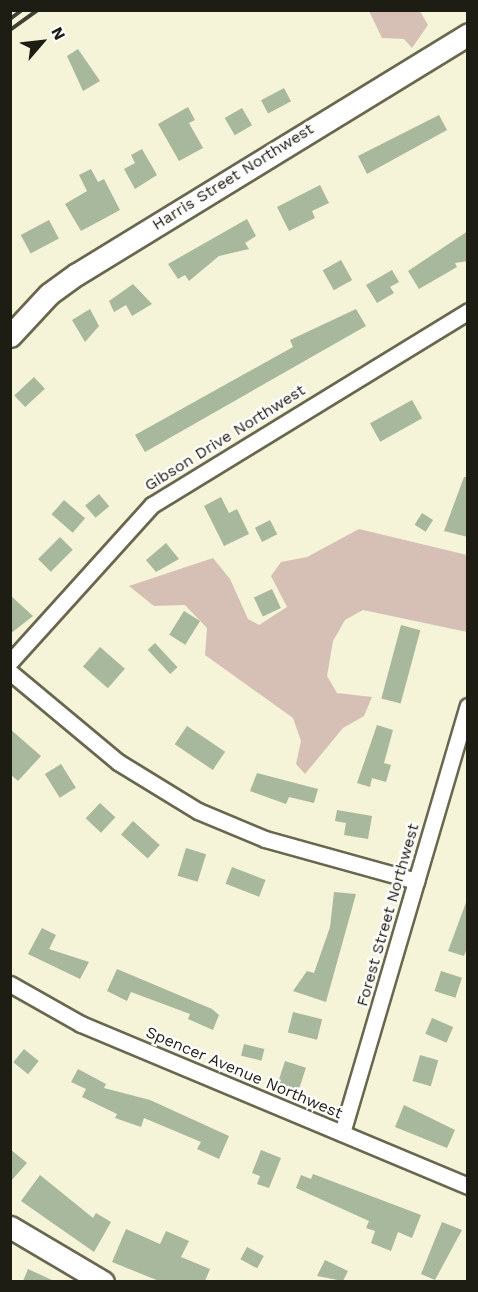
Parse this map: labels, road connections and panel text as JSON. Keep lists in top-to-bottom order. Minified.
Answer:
{"streets":{"street":["Harris Street Northwest","Gibson Drive Northwest","Forest Street Northwest","Spencer Avenue Northwest"]},"crossings":[["Forest Street Northwest","Spencer Avenue Northwest"]],"north":"top right"}
